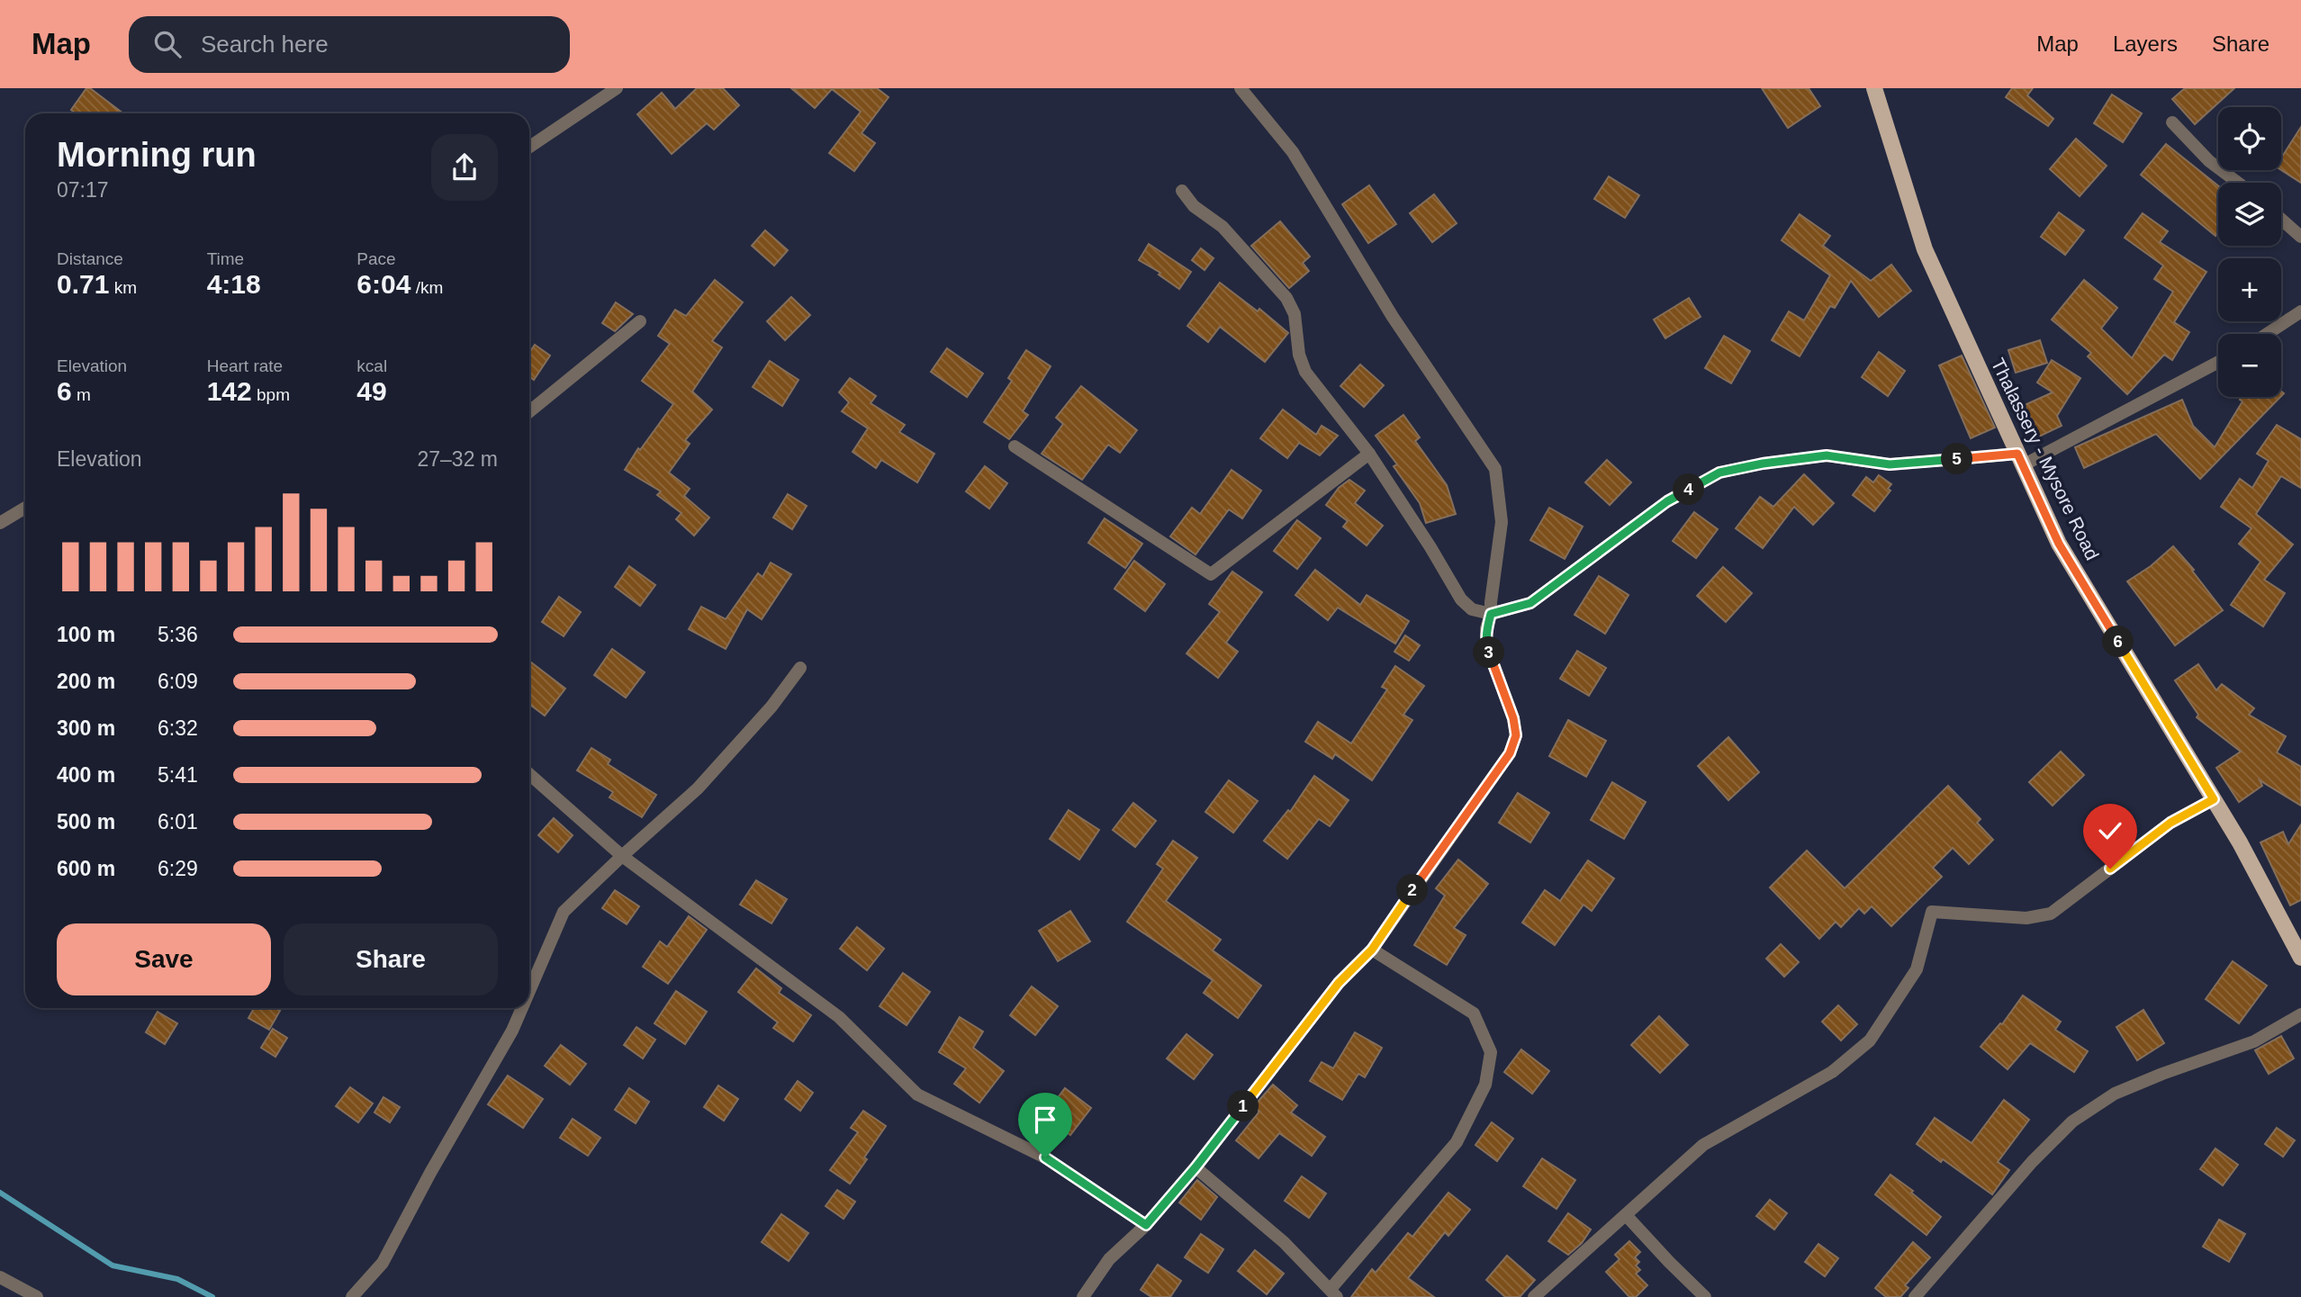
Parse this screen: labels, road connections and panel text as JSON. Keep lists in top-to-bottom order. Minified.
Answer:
{"streets":{"main road":["Thalassery - Mysore Road"]},"page":{"header":"Map","search":"Search here","nav":["Map","Layers","Share"],"map_buttons":["+","−"],"heading":["Morning run","07:17"],"stats":[["Distance","0.71 km"],["Time","4:18"],["Pace","6:04 /km"],["Elevation","6 m"],["Heart rate","142 bpm"],["kcal","49"]],"chart":["Elevation","27–32 m"],"pins":["5","4","6","3","2","1"],"list":[{"name":"100 m","note":"5:36"},{"name":"200 m","note":"6:09"},{"name":"300 m","note":"6:32"},{"name":"400 m","note":"5:41"},{"name":"500 m","note":"6:01"},{"name":"600 m","note":"6:29"}],"buttons":["Save","Share"]}}
